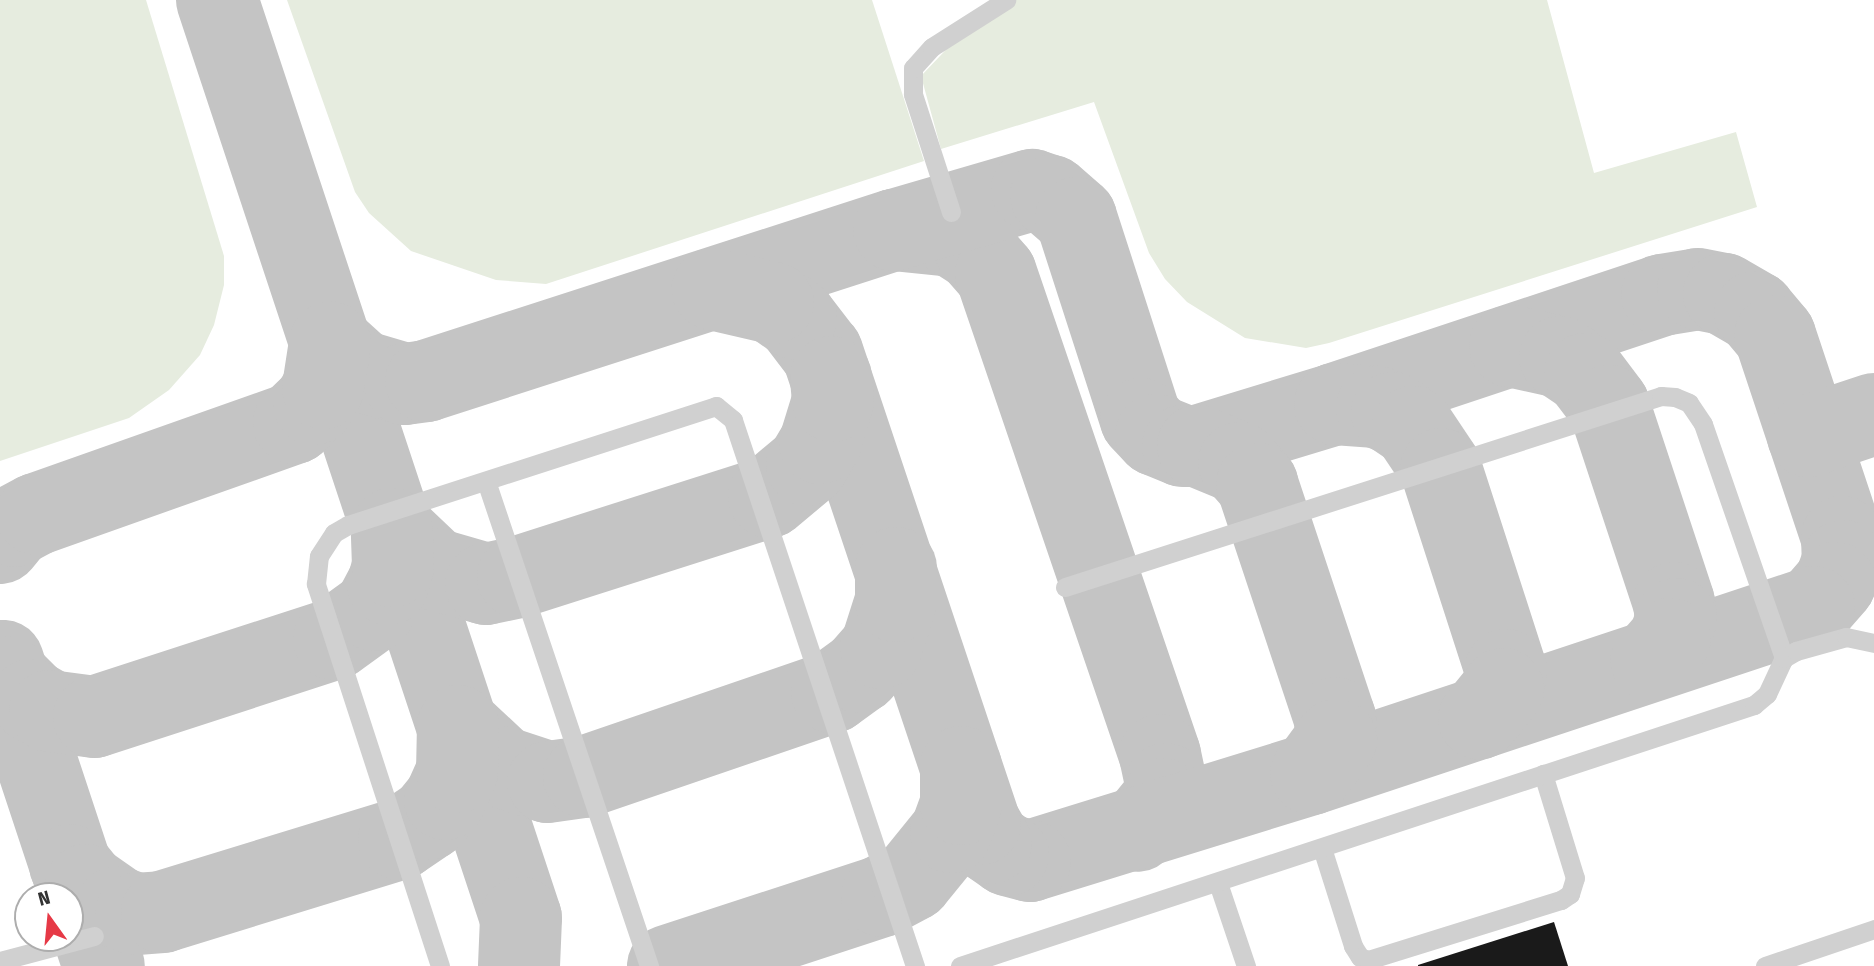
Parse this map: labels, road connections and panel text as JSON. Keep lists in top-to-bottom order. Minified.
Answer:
{"north":"top"}
